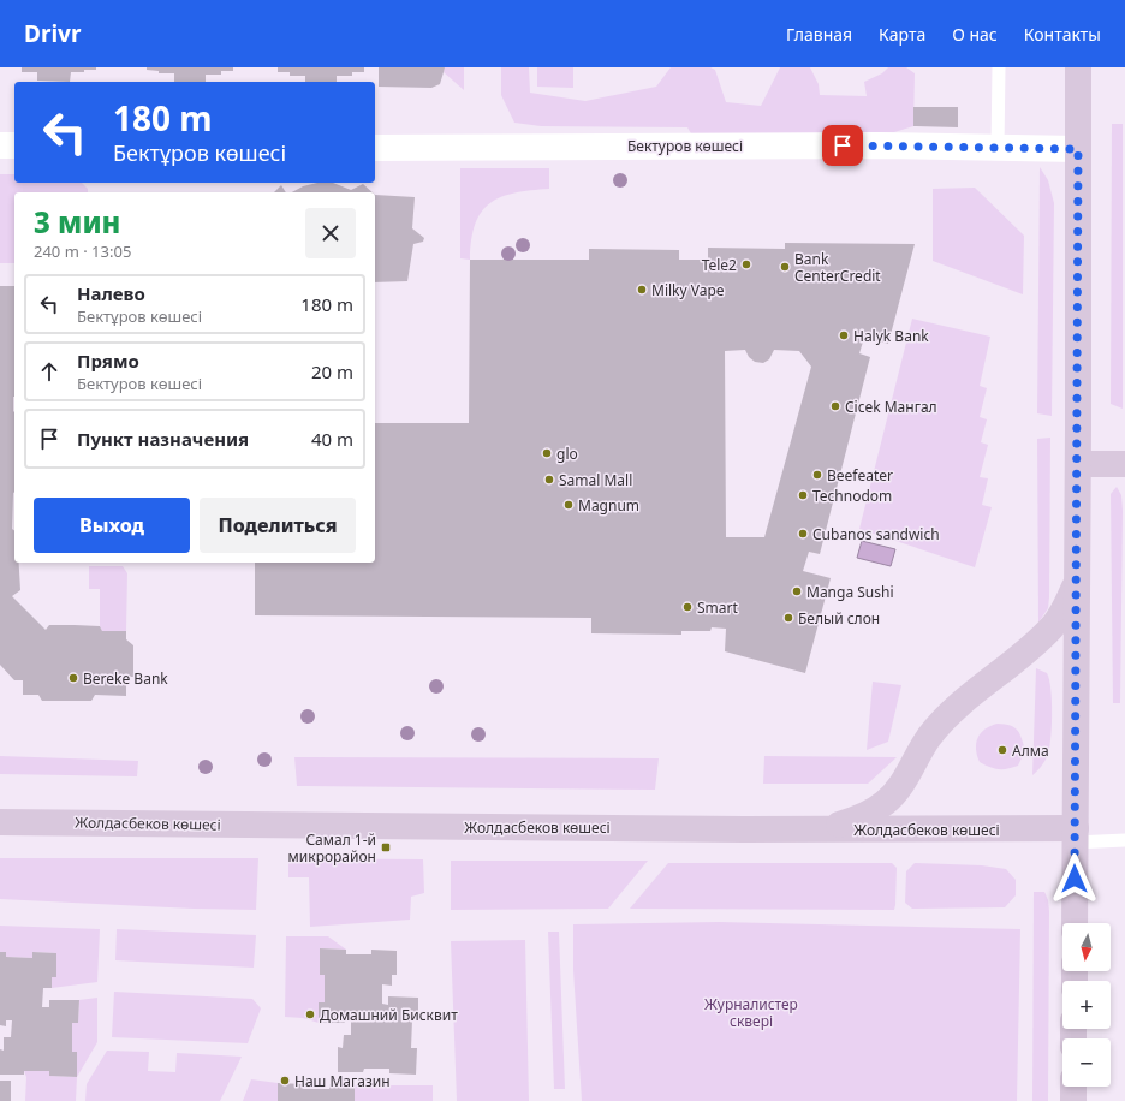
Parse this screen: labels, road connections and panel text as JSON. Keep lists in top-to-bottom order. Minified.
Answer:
{"streets":{"street":["Бектуров көшесі","Жолдасбеков көшесі"]},"parks":["Журналиcтер сквері"],"places":{"other":["Tele2","Bank CenterCredit","Milky Vape","Halyk Bank","Cicek Мангал","glo","Beefeater","Samal Mall","Technodom","Magnum","Cubanos sandwich","Manga Sushi","Smart","Белый слон","Bereke Bank","Алма","Домашний Бисквит","Наш Магазин"],"transit":["Самал 1-й микрорайон"]},"north":"bottom","page":{"header":"Drivr","nav":["Главная","Карта","О нас","Контакты"],"turn":["180 m","Бектұров көшесі"],"heading":["3 мин","240 m · 13:05"],"list":[{"name":"Налево","note":"Бектұров көшесі","value":"180 m"},{"name":"Прямо","note":"Бектуров көшесі","value":"20 m"},{"name":"Пункт назначения","value":"40 m"}],"buttons":["Выход","Поделиться"],"map_buttons":["+","−"]}}
